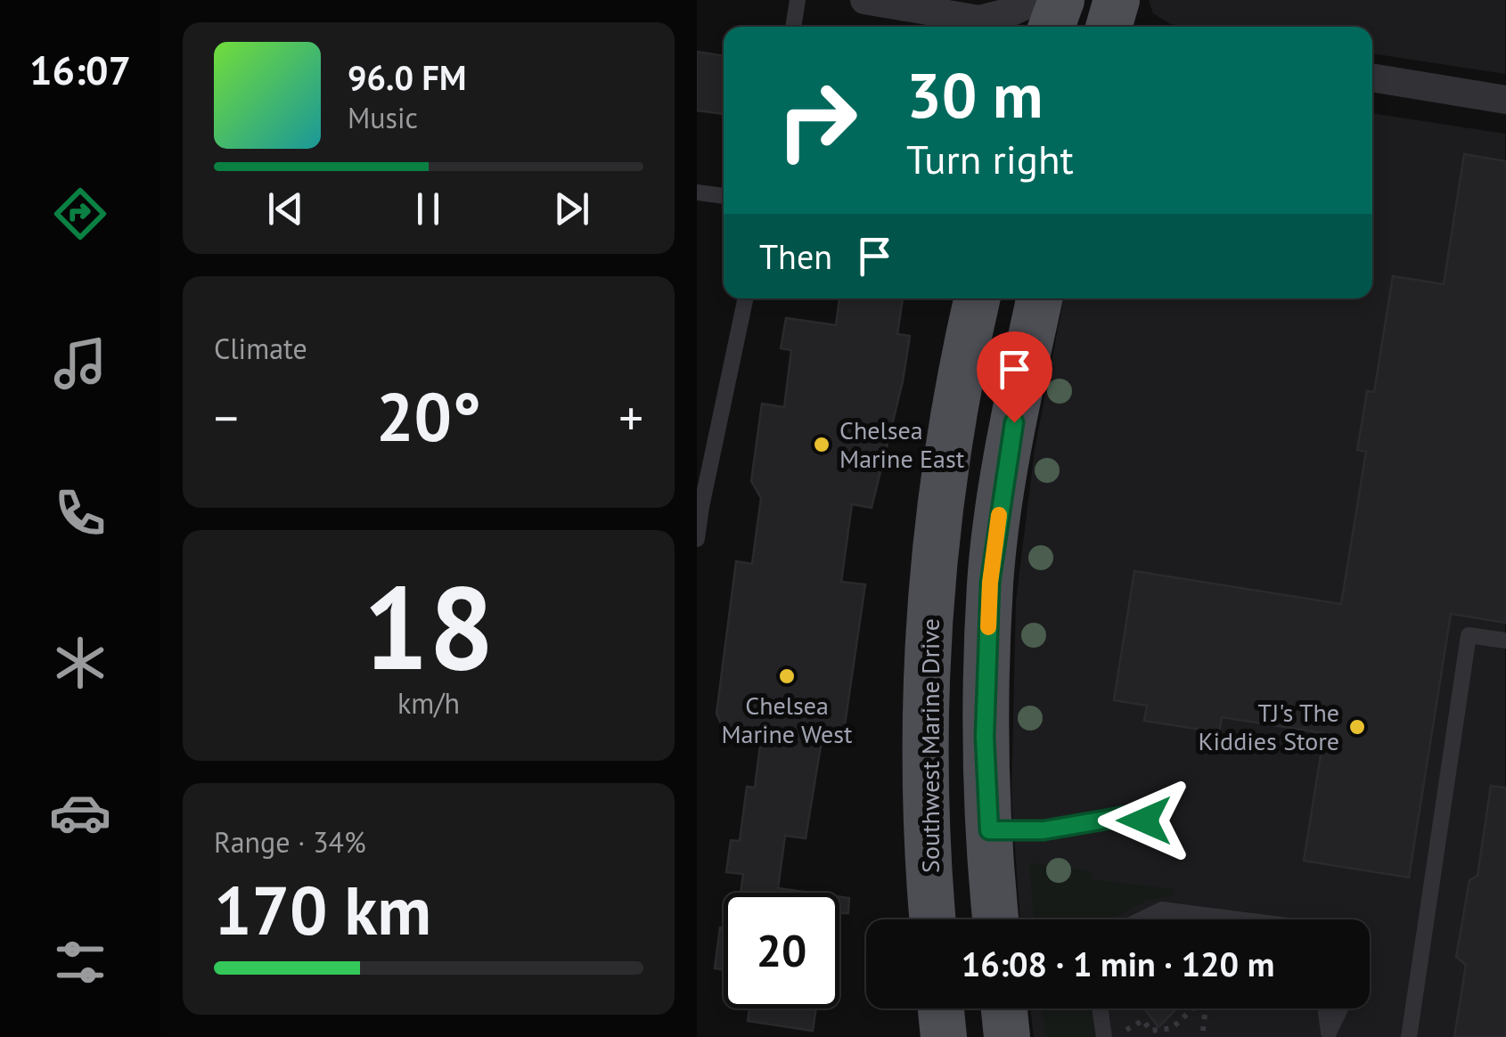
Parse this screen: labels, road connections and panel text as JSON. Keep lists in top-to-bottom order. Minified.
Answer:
{"streets":{"main road":["Southwest Marine Drive"]},"places":["Chelsea Marine East","Chelsea Marine West","TJ's The Kiddies Store"],"page":{"tabs":"16:07","turn":["30 m","Turn right"],"song":["96.0 FM","Music"],"then":"Then","tile":["Climate",["18","km/h"],["Range · 34%","170 km"]],"heat":["−","20°","+"],"limit":"20","trip":"16:08 · 1 min · 120 m"}}
